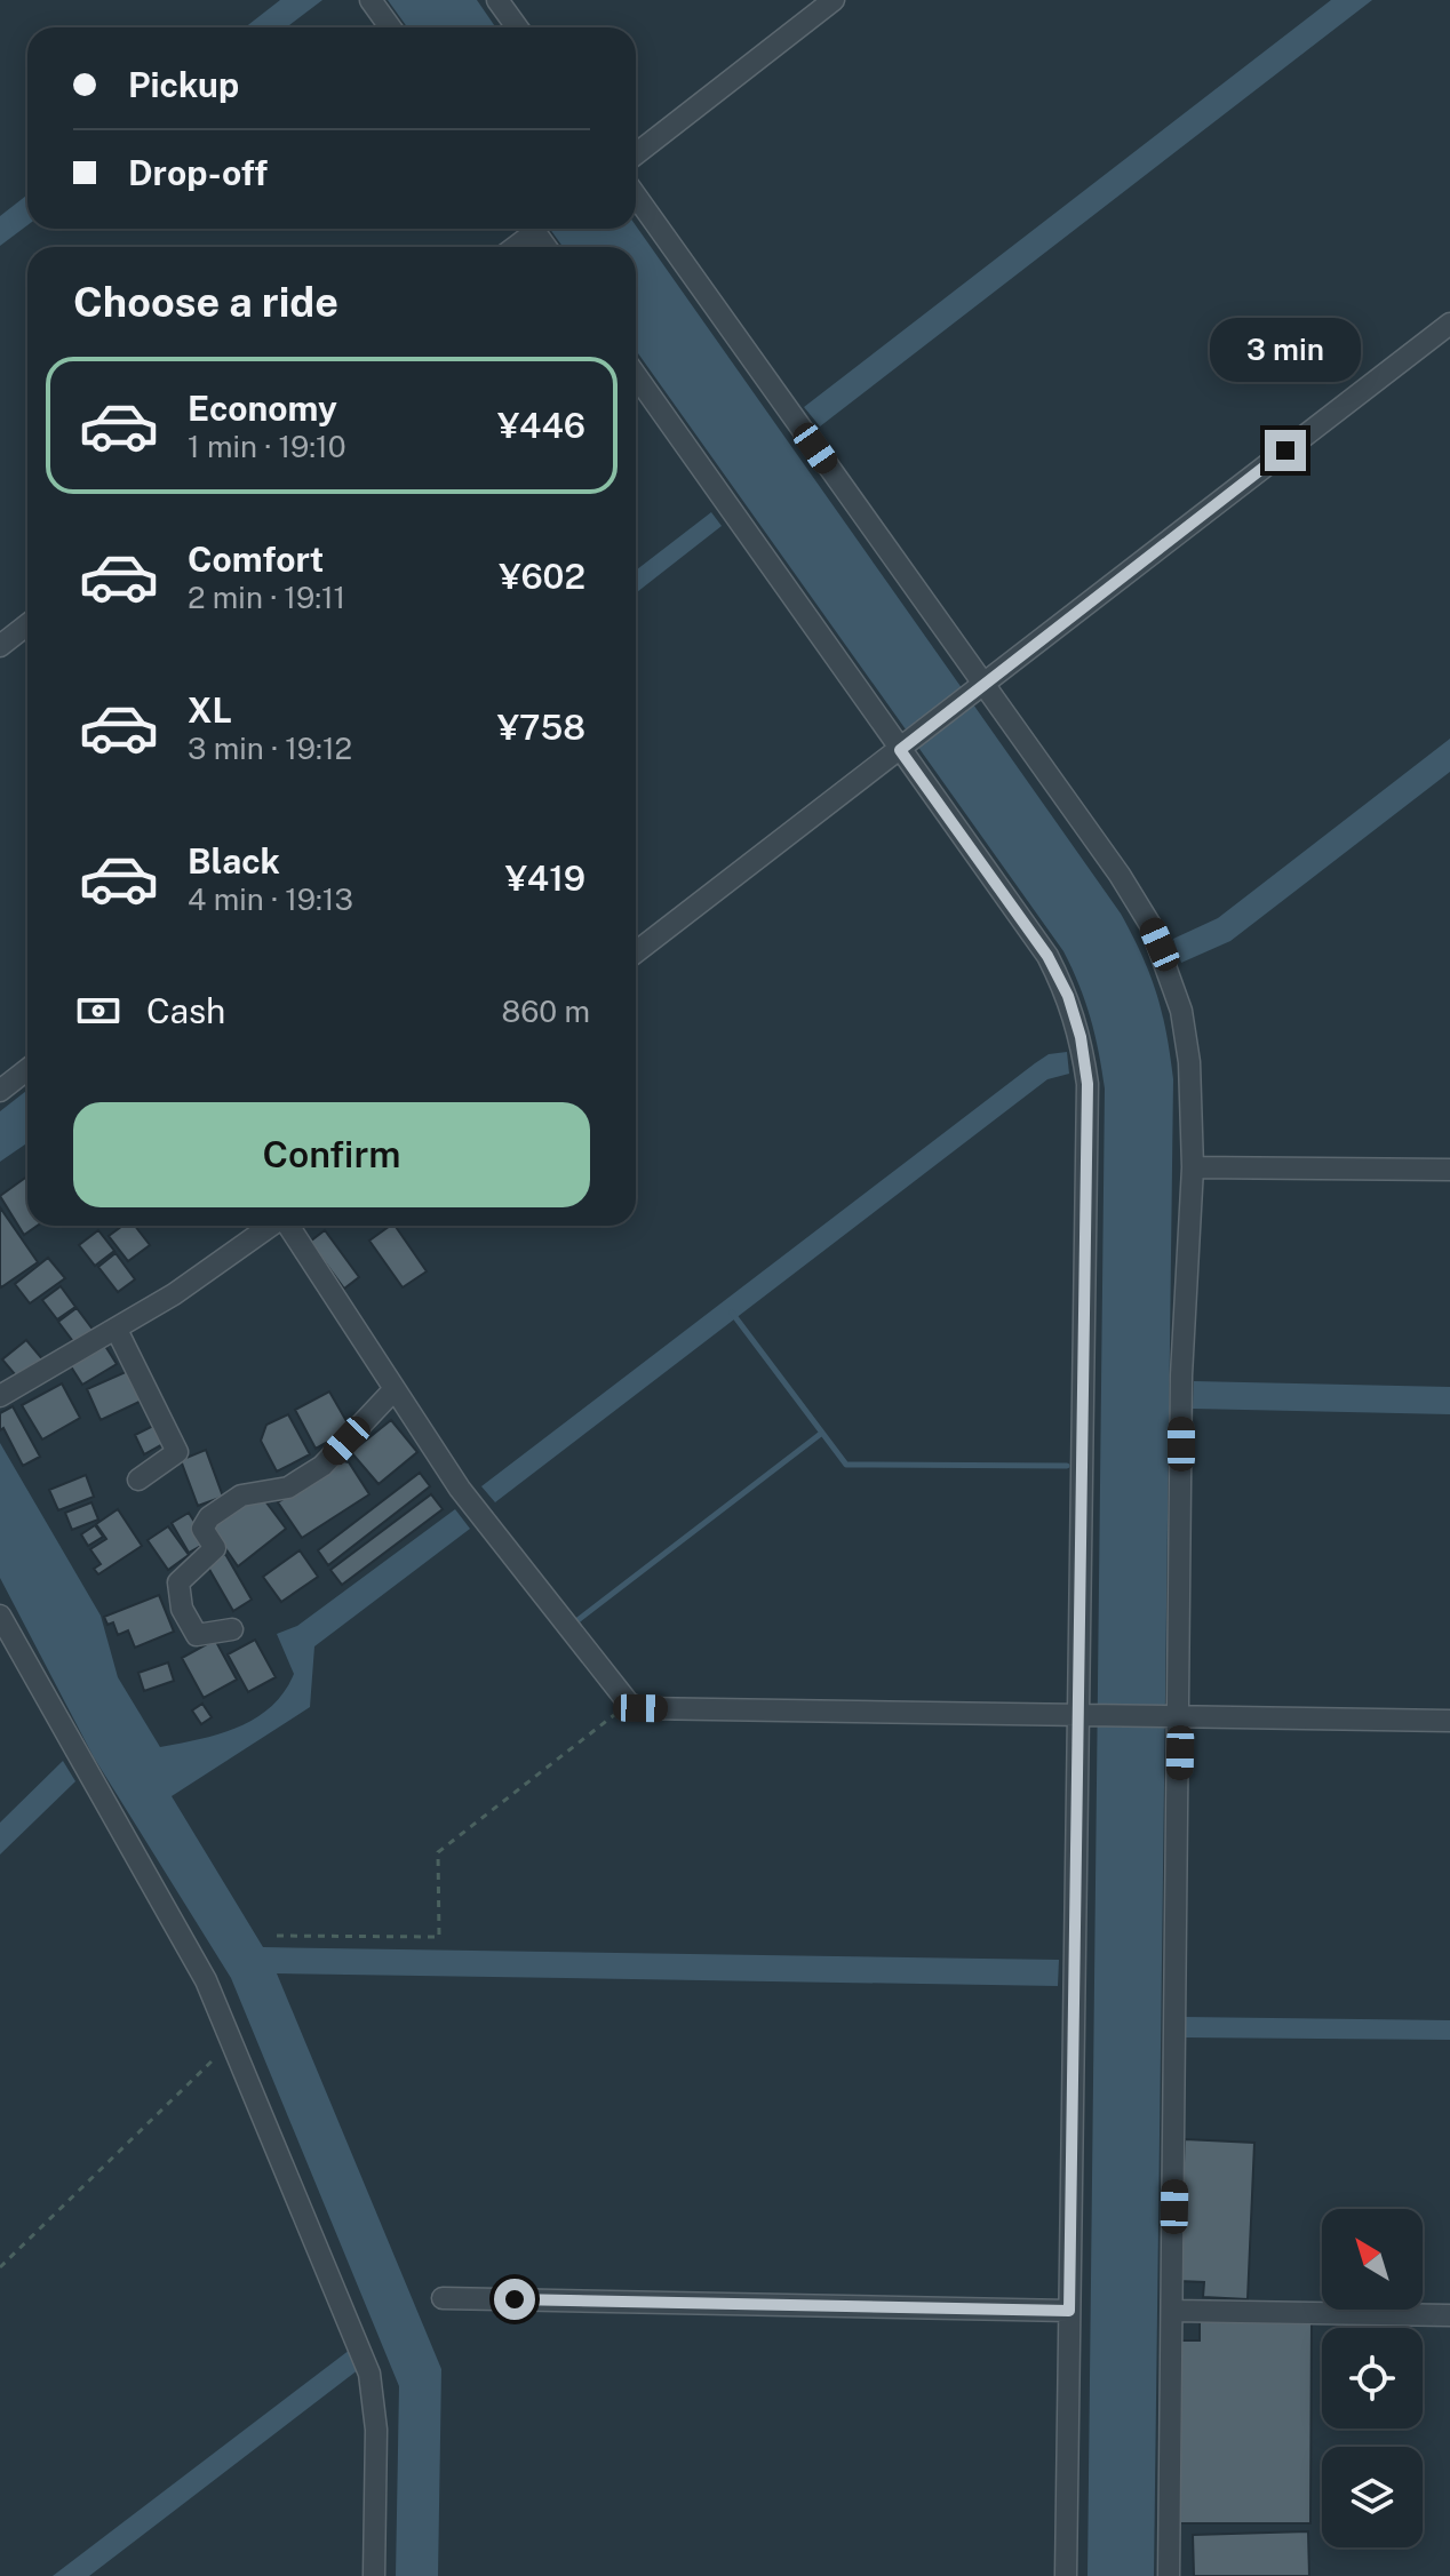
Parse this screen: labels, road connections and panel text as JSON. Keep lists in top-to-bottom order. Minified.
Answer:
{"north":"top left","page":{"banner":["Pickup","Drop-off"],"heading":"Choose a ride","bubble":"3 min","list":[{"name":"Economy","note":"1 min · 19:10","value":"¥446"},{"name":"Comfort","note":"2 min · 19:11","value":"¥602"},{"name":"XL","note":"3 min · 19:12","value":"¥758"},{"name":"Black","note":"4 min · 19:13","value":"¥419"}],"pay":["Cash","860 m"],"buttons":"Confirm"}}
